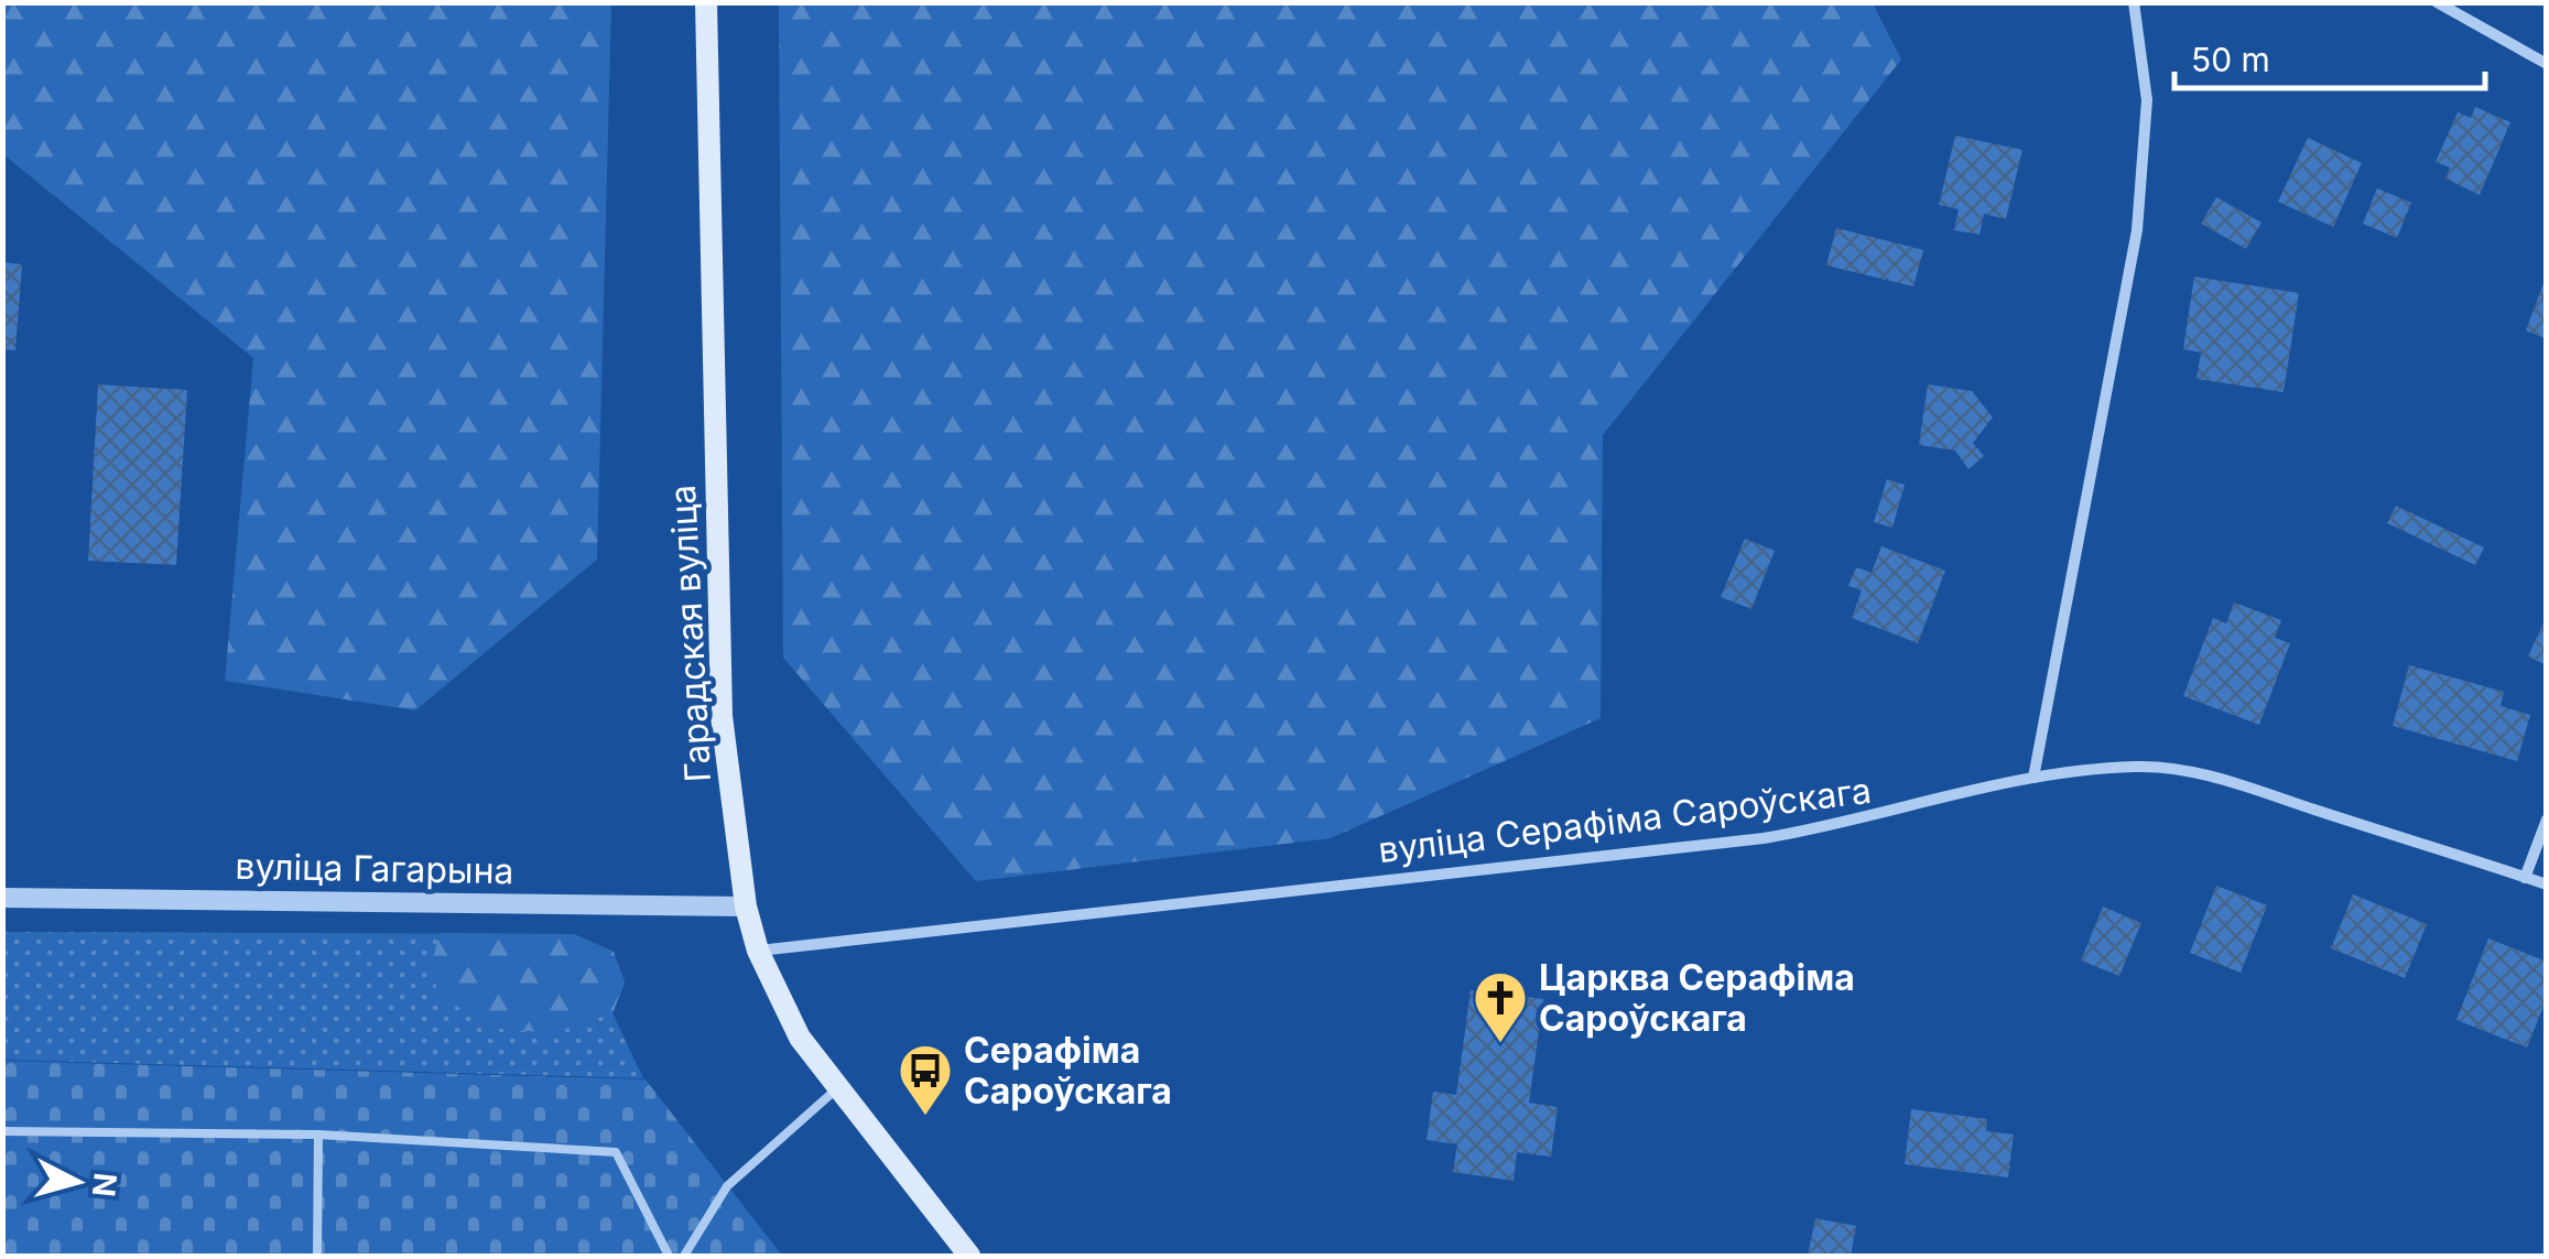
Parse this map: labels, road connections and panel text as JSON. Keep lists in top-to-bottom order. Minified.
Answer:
{"streets":{"main road":["Гарадская вуліца"],"street":["вуліца Серафіма Сароўскага","вуліца Гагарына"]},"crossings":[["Гарадская вуліца","вуліца Серафіма Сароўскага"],["Гарадская вуліца","вуліца Гагарына"]],"places":{"church":["Царква Серафіма Сароўскага"],"bus stop":["Серафіма Сароўскага"]},"scale_bar":"50 m","north":"right"}
